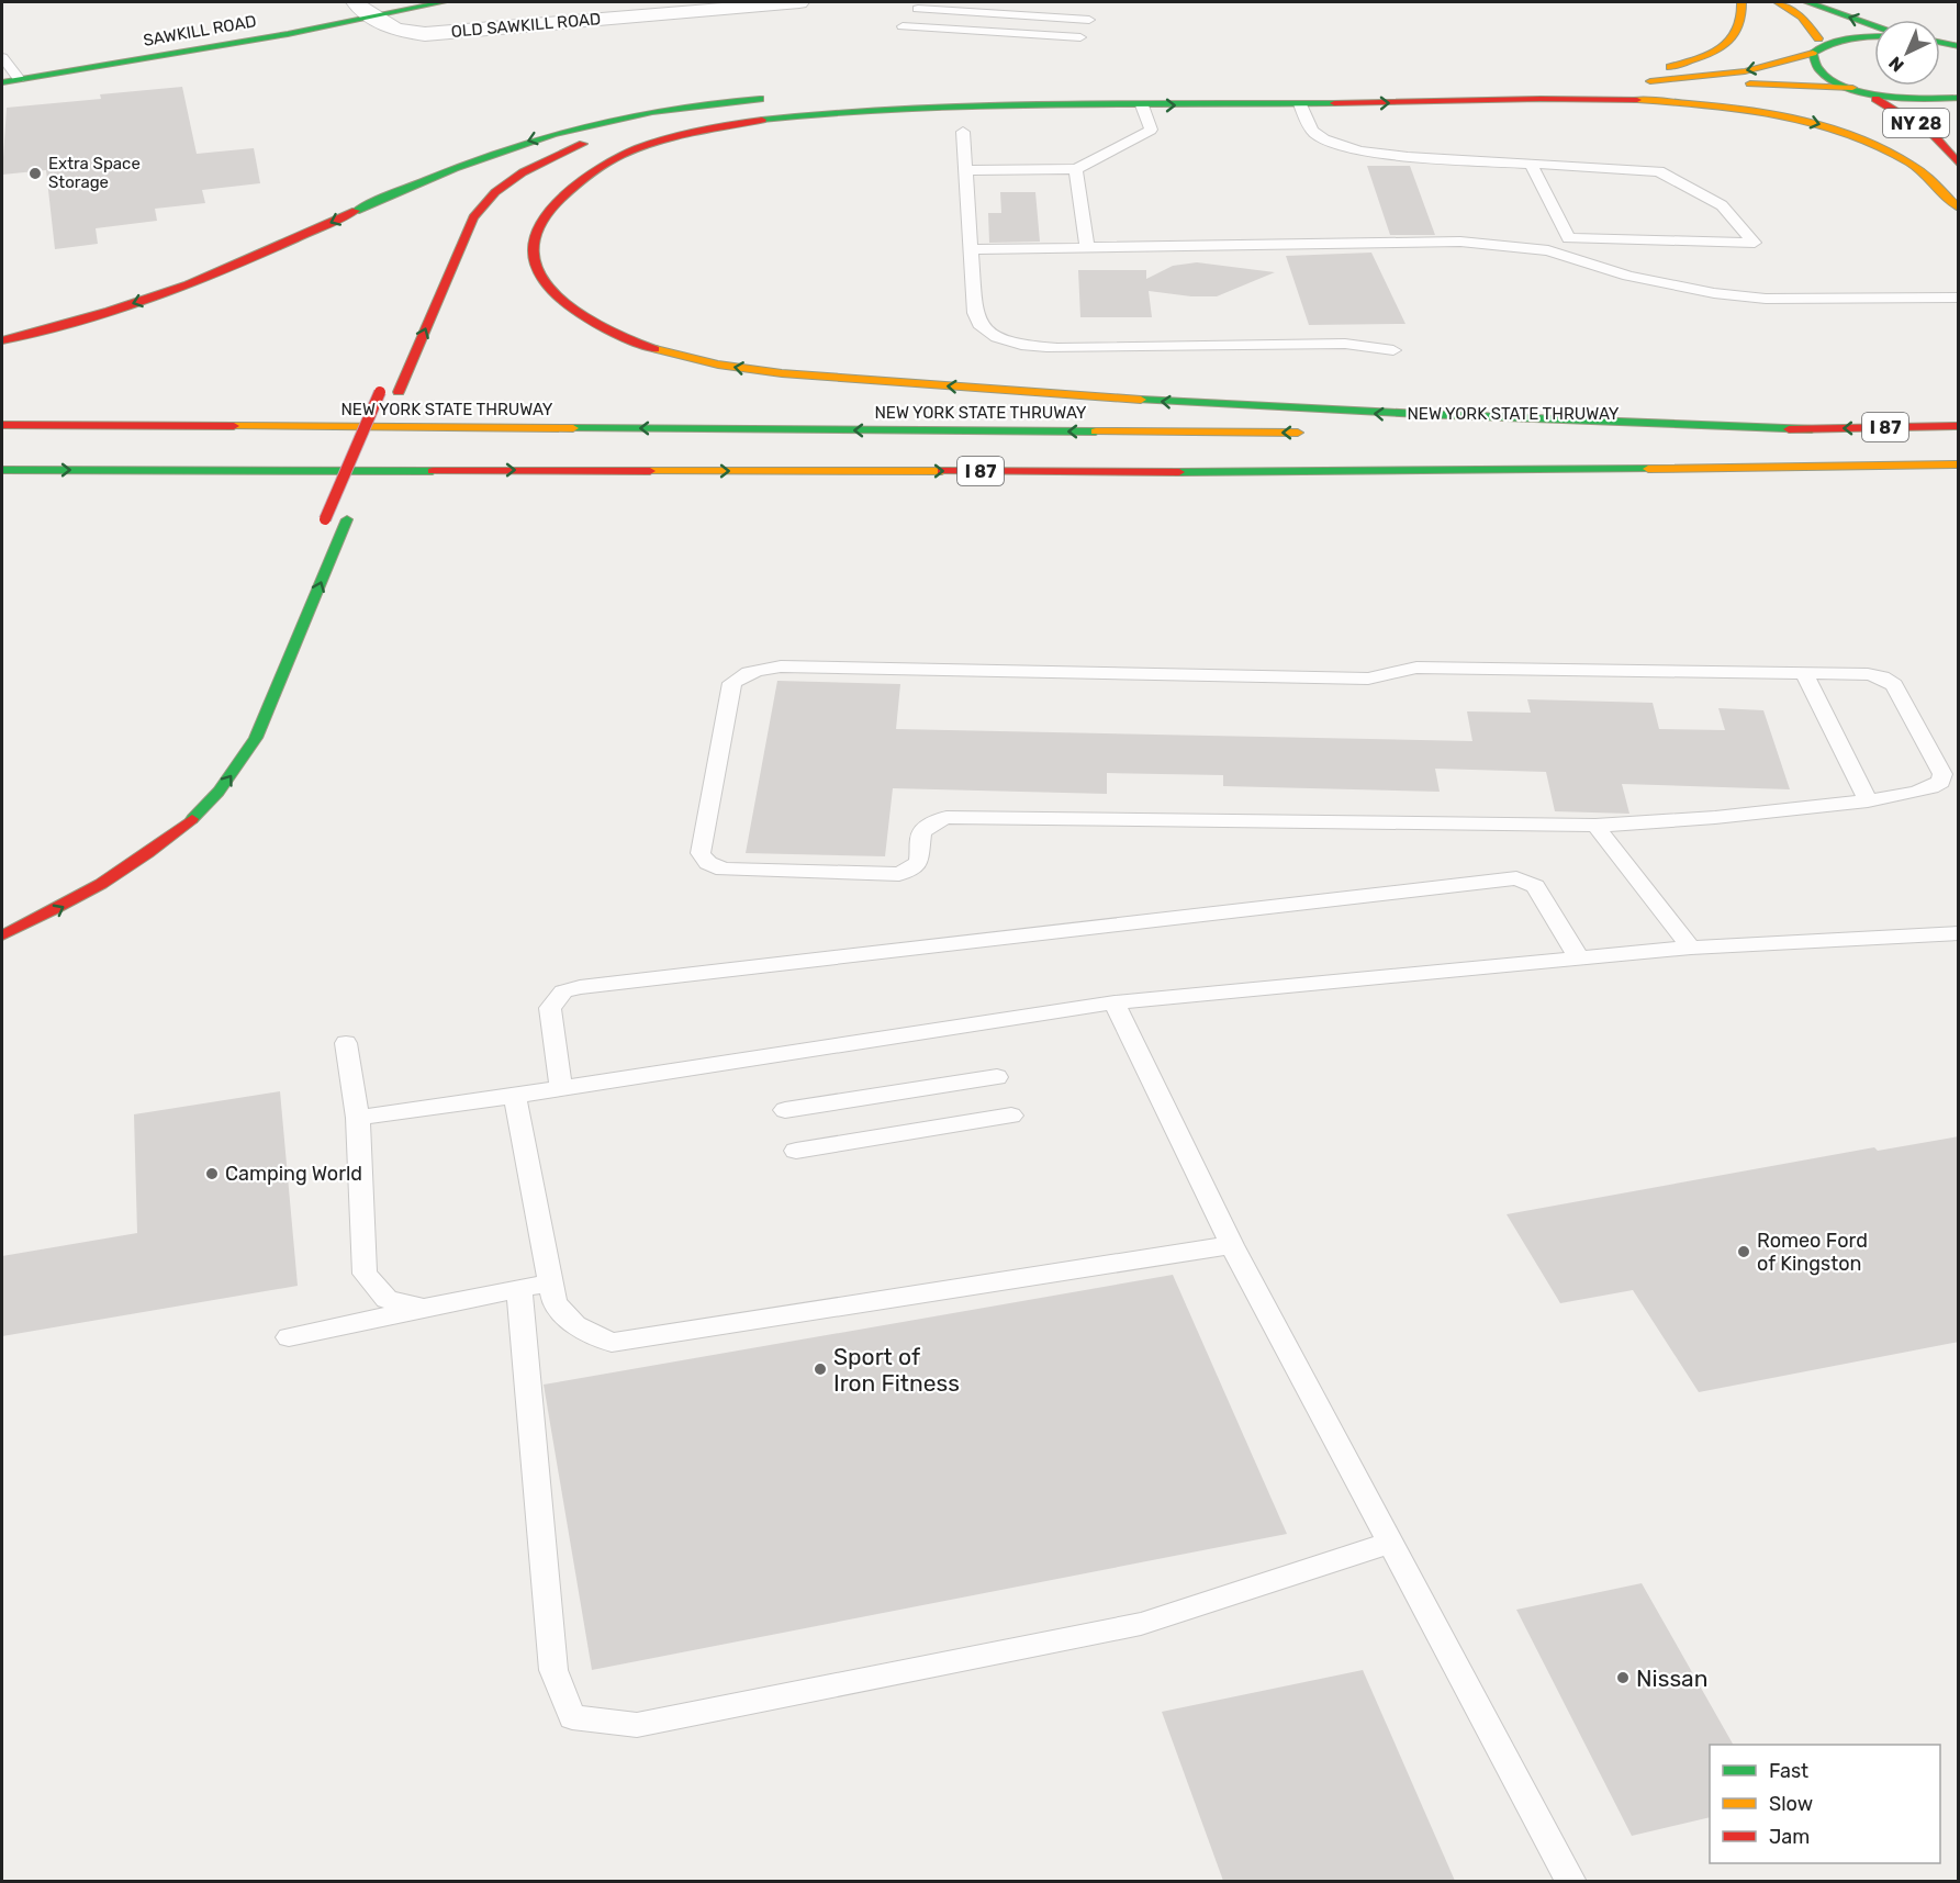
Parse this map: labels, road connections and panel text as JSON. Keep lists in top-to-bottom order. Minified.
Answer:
{"streets":{"main road":["SAWKILL ROAD","NY 28","NEW YORK STATE THRUWAY","I 87"],"street":["OLD SAWKILL ROAD"]},"crossings":[["OLD SAWKILL ROAD","SAWKILL ROAD"]],"places":["Extra Space Storage","Camping World","Romeo Ford of Kingston","Sport of Iron Fitness","Nissan"],"legend":["Fast","Slow","Jam"],"north":"bottom left"}
